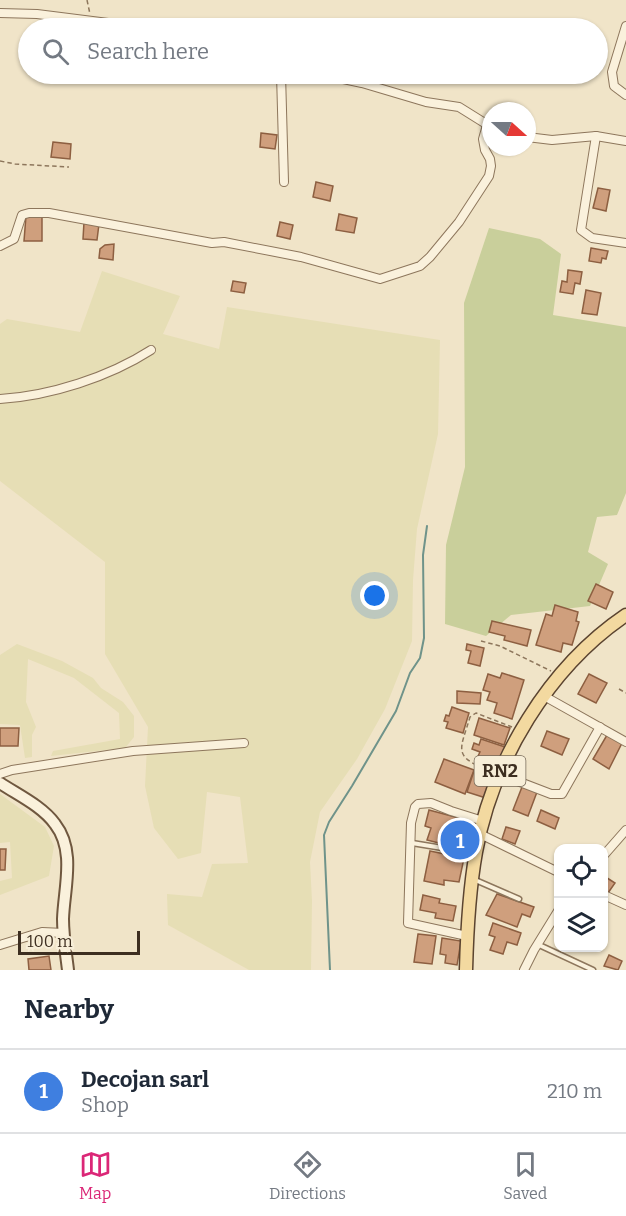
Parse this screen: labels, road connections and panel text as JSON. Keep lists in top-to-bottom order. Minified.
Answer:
{"streets":{"main road":["RN2"]},"scale_bar":"100 m","north":"right","page":{"search":"Search here","pins":"1","scale":"100 m","heading":"Nearby","list":[{"mark":"1","name":"Decojan sarl","note":"Shop","value":"210 m"}],"nav":["Map","Directions","Saved"]}}
